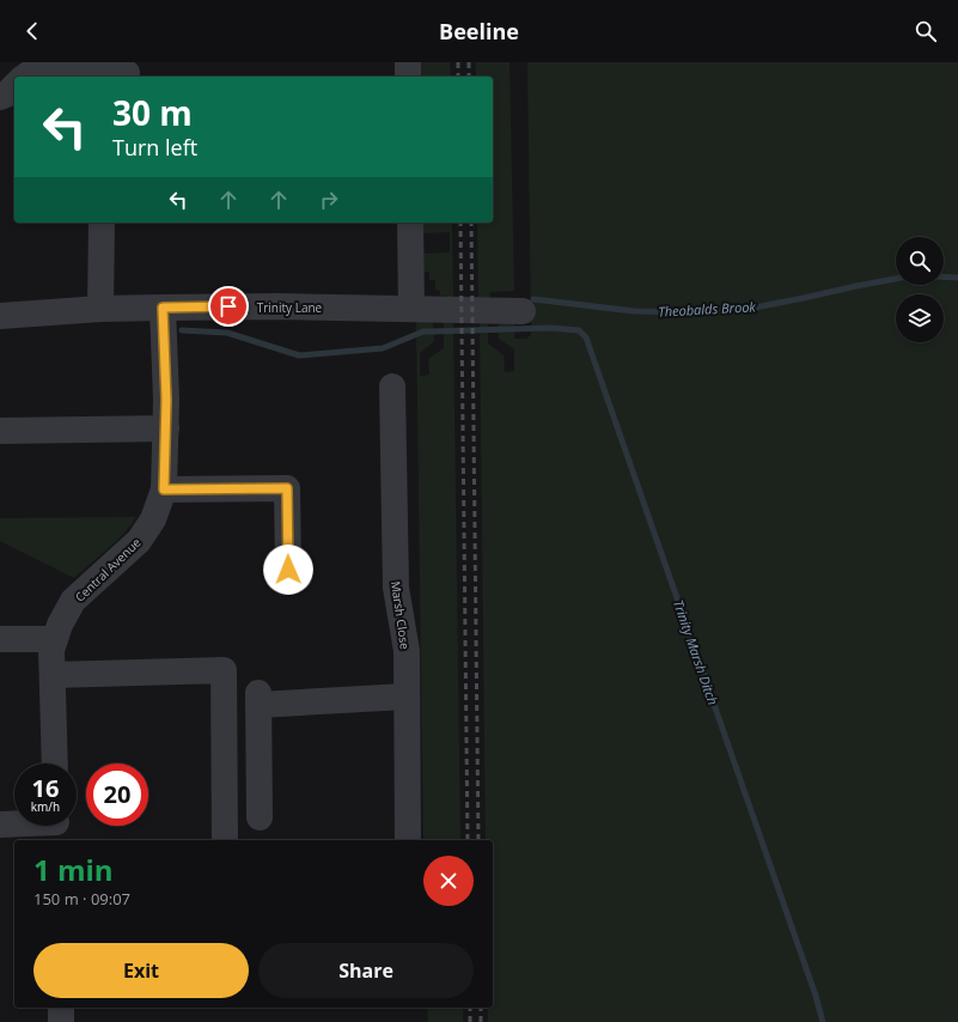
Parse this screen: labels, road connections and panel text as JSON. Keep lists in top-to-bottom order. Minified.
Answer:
{"streets":{"street":["Trinity Lane","Central Avenue","Marsh Close"]},"crossings":[["Trinity Lane","Central Avenue"]],"water":["Theobalds Brook","Trinity Marsh Ditch"],"page":{"header":"Beeline","turn":["30 m","Turn left"],"speed":"16 km/h","limit":"20","heading":["1 min","150 m · 09:07"],"buttons":["Exit","Share"]}}
